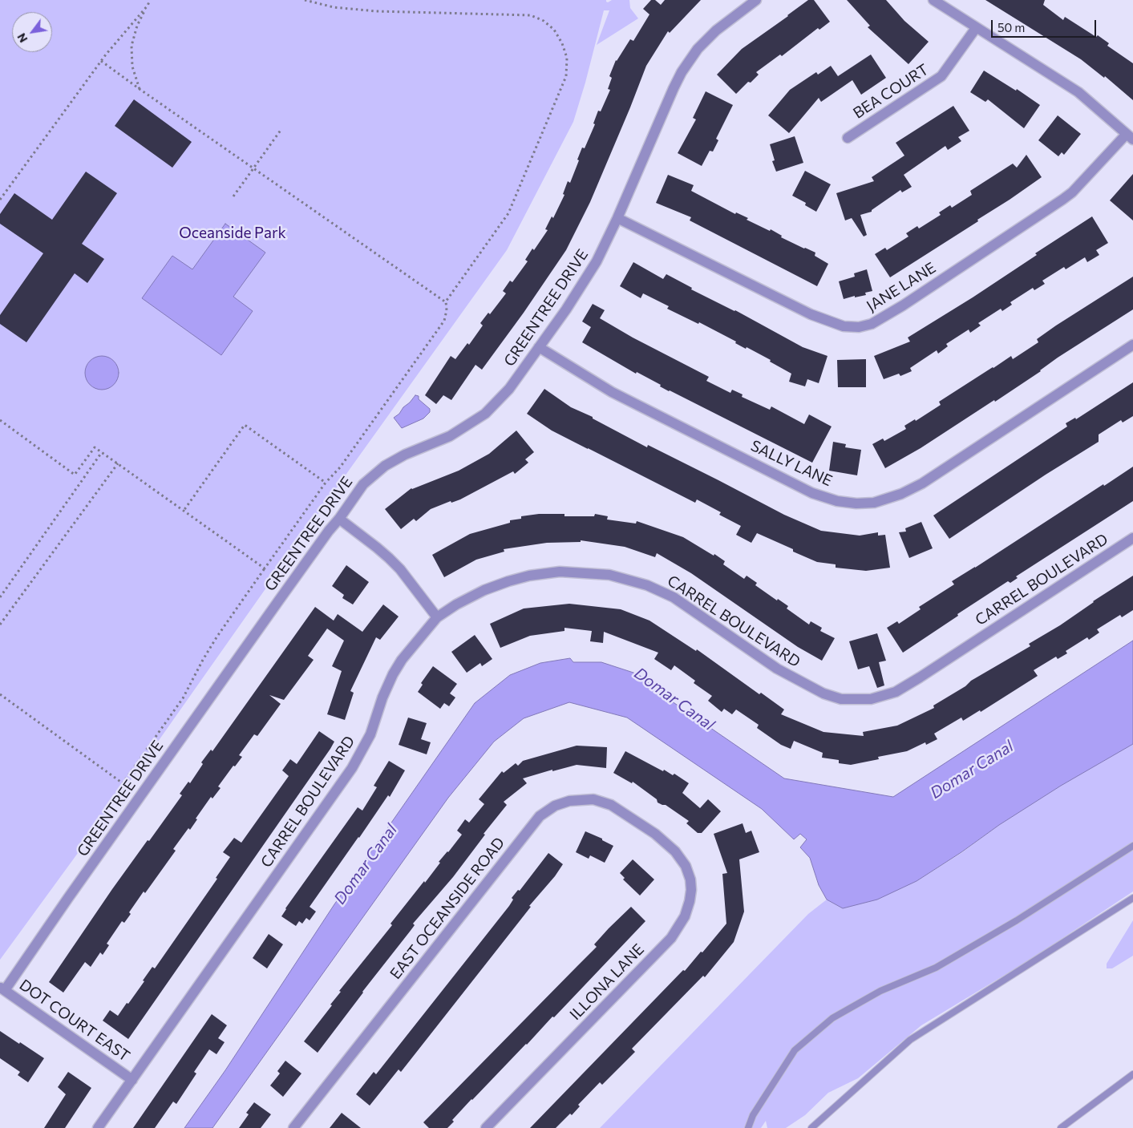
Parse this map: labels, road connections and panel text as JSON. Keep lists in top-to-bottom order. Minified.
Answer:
{"streets":{"street":["BEA COURT","JANE LANE","GREENTREE DRIVE","SALLY LANE","CARREL BOULEVARD","EAST OCEANSIDE ROAD","ILLONA LANE","DOT COURT EAST"]},"crossings":[["JANE LANE","GREENTREE DRIVE"],["GREENTREE DRIVE","SALLY LANE"],["GREENTREE DRIVE","DOT COURT EAST"],["CARREL BOULEVARD","DOT COURT EAST"],["EAST OCEANSIDE ROAD","ILLONA LANE"]],"water":["Domar Canal"],"parks":["Oceanside Park"],"scale_bar":"50 m","north":"bottom left"}
